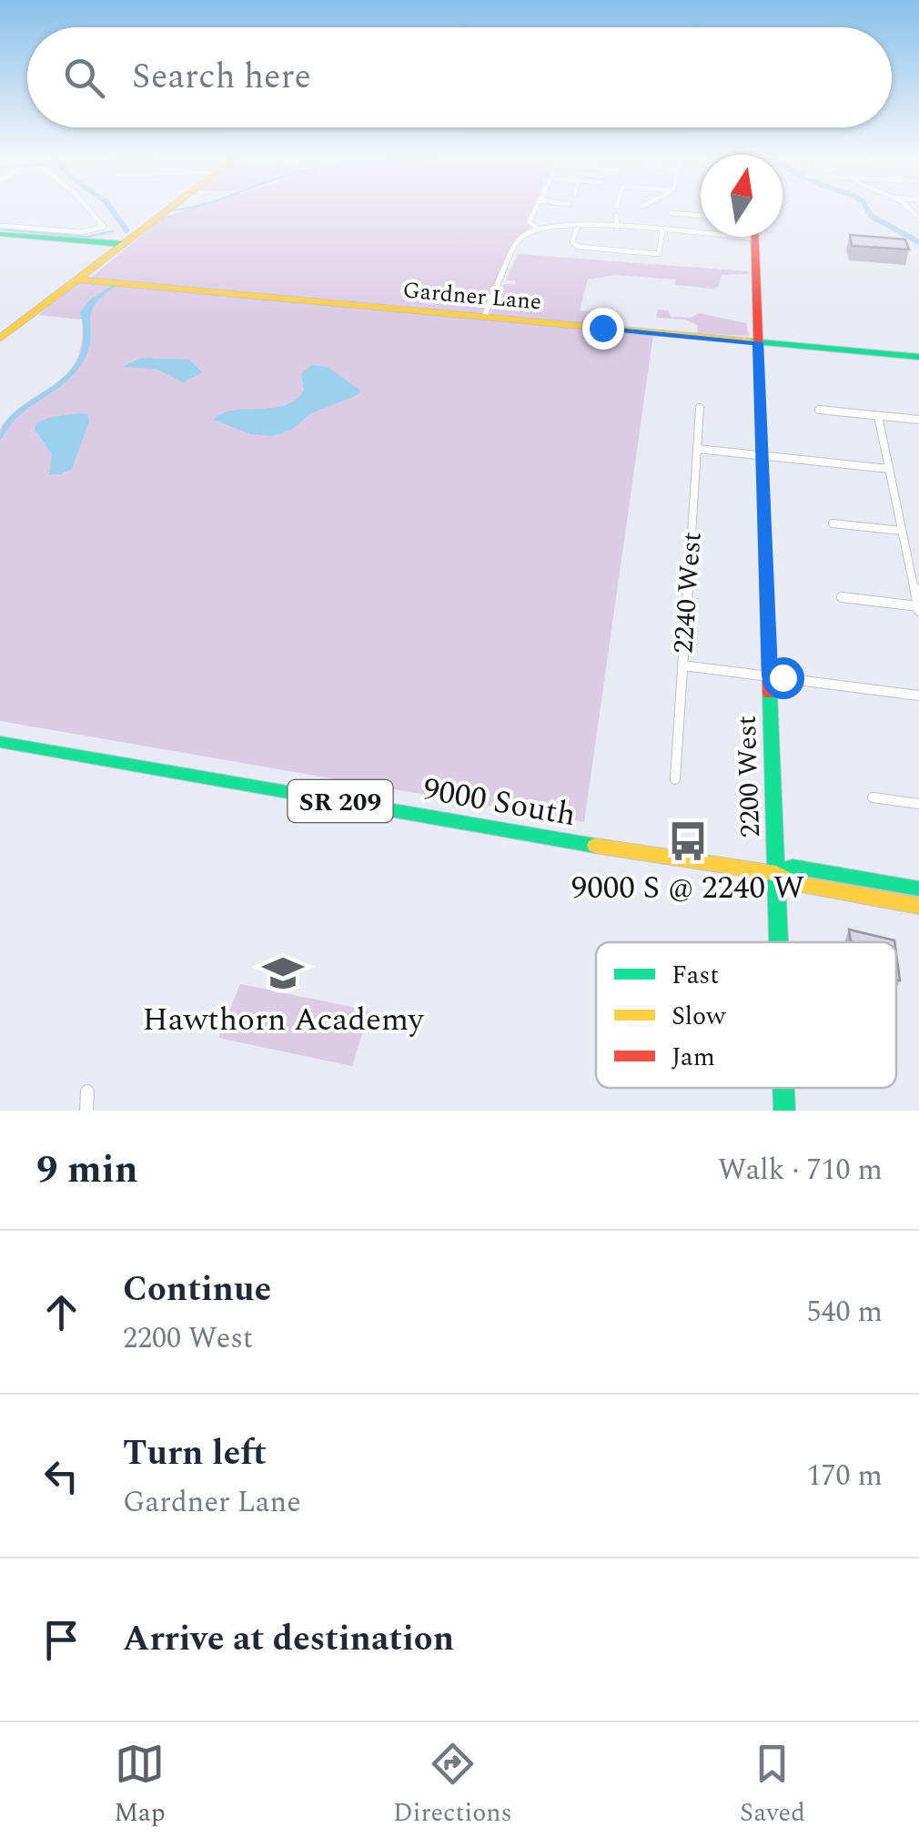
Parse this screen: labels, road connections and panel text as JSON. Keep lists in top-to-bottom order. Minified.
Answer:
{"streets":{"street":["Gardner Lane","2240 West","2200 West","SR 209","9000 South"]},"crossings":[["Gardner Lane","2200 West"],["2200 West","9000 South"]],"places":{"bus stop":["9000 S @ 2240 W"],"school or university":["Hawthorn Academy"]},"legend":["Fast","Slow","Jam"],"north":"top","page":{"search":"Search here","heading":["9 min","Walk · 710 m"],"list":[["Continue","2200 West","540 m"],["Turn left","Gardner Lane","170 m"],"Arrive at destination"],"nav":["Map","Directions","Saved"]}}
